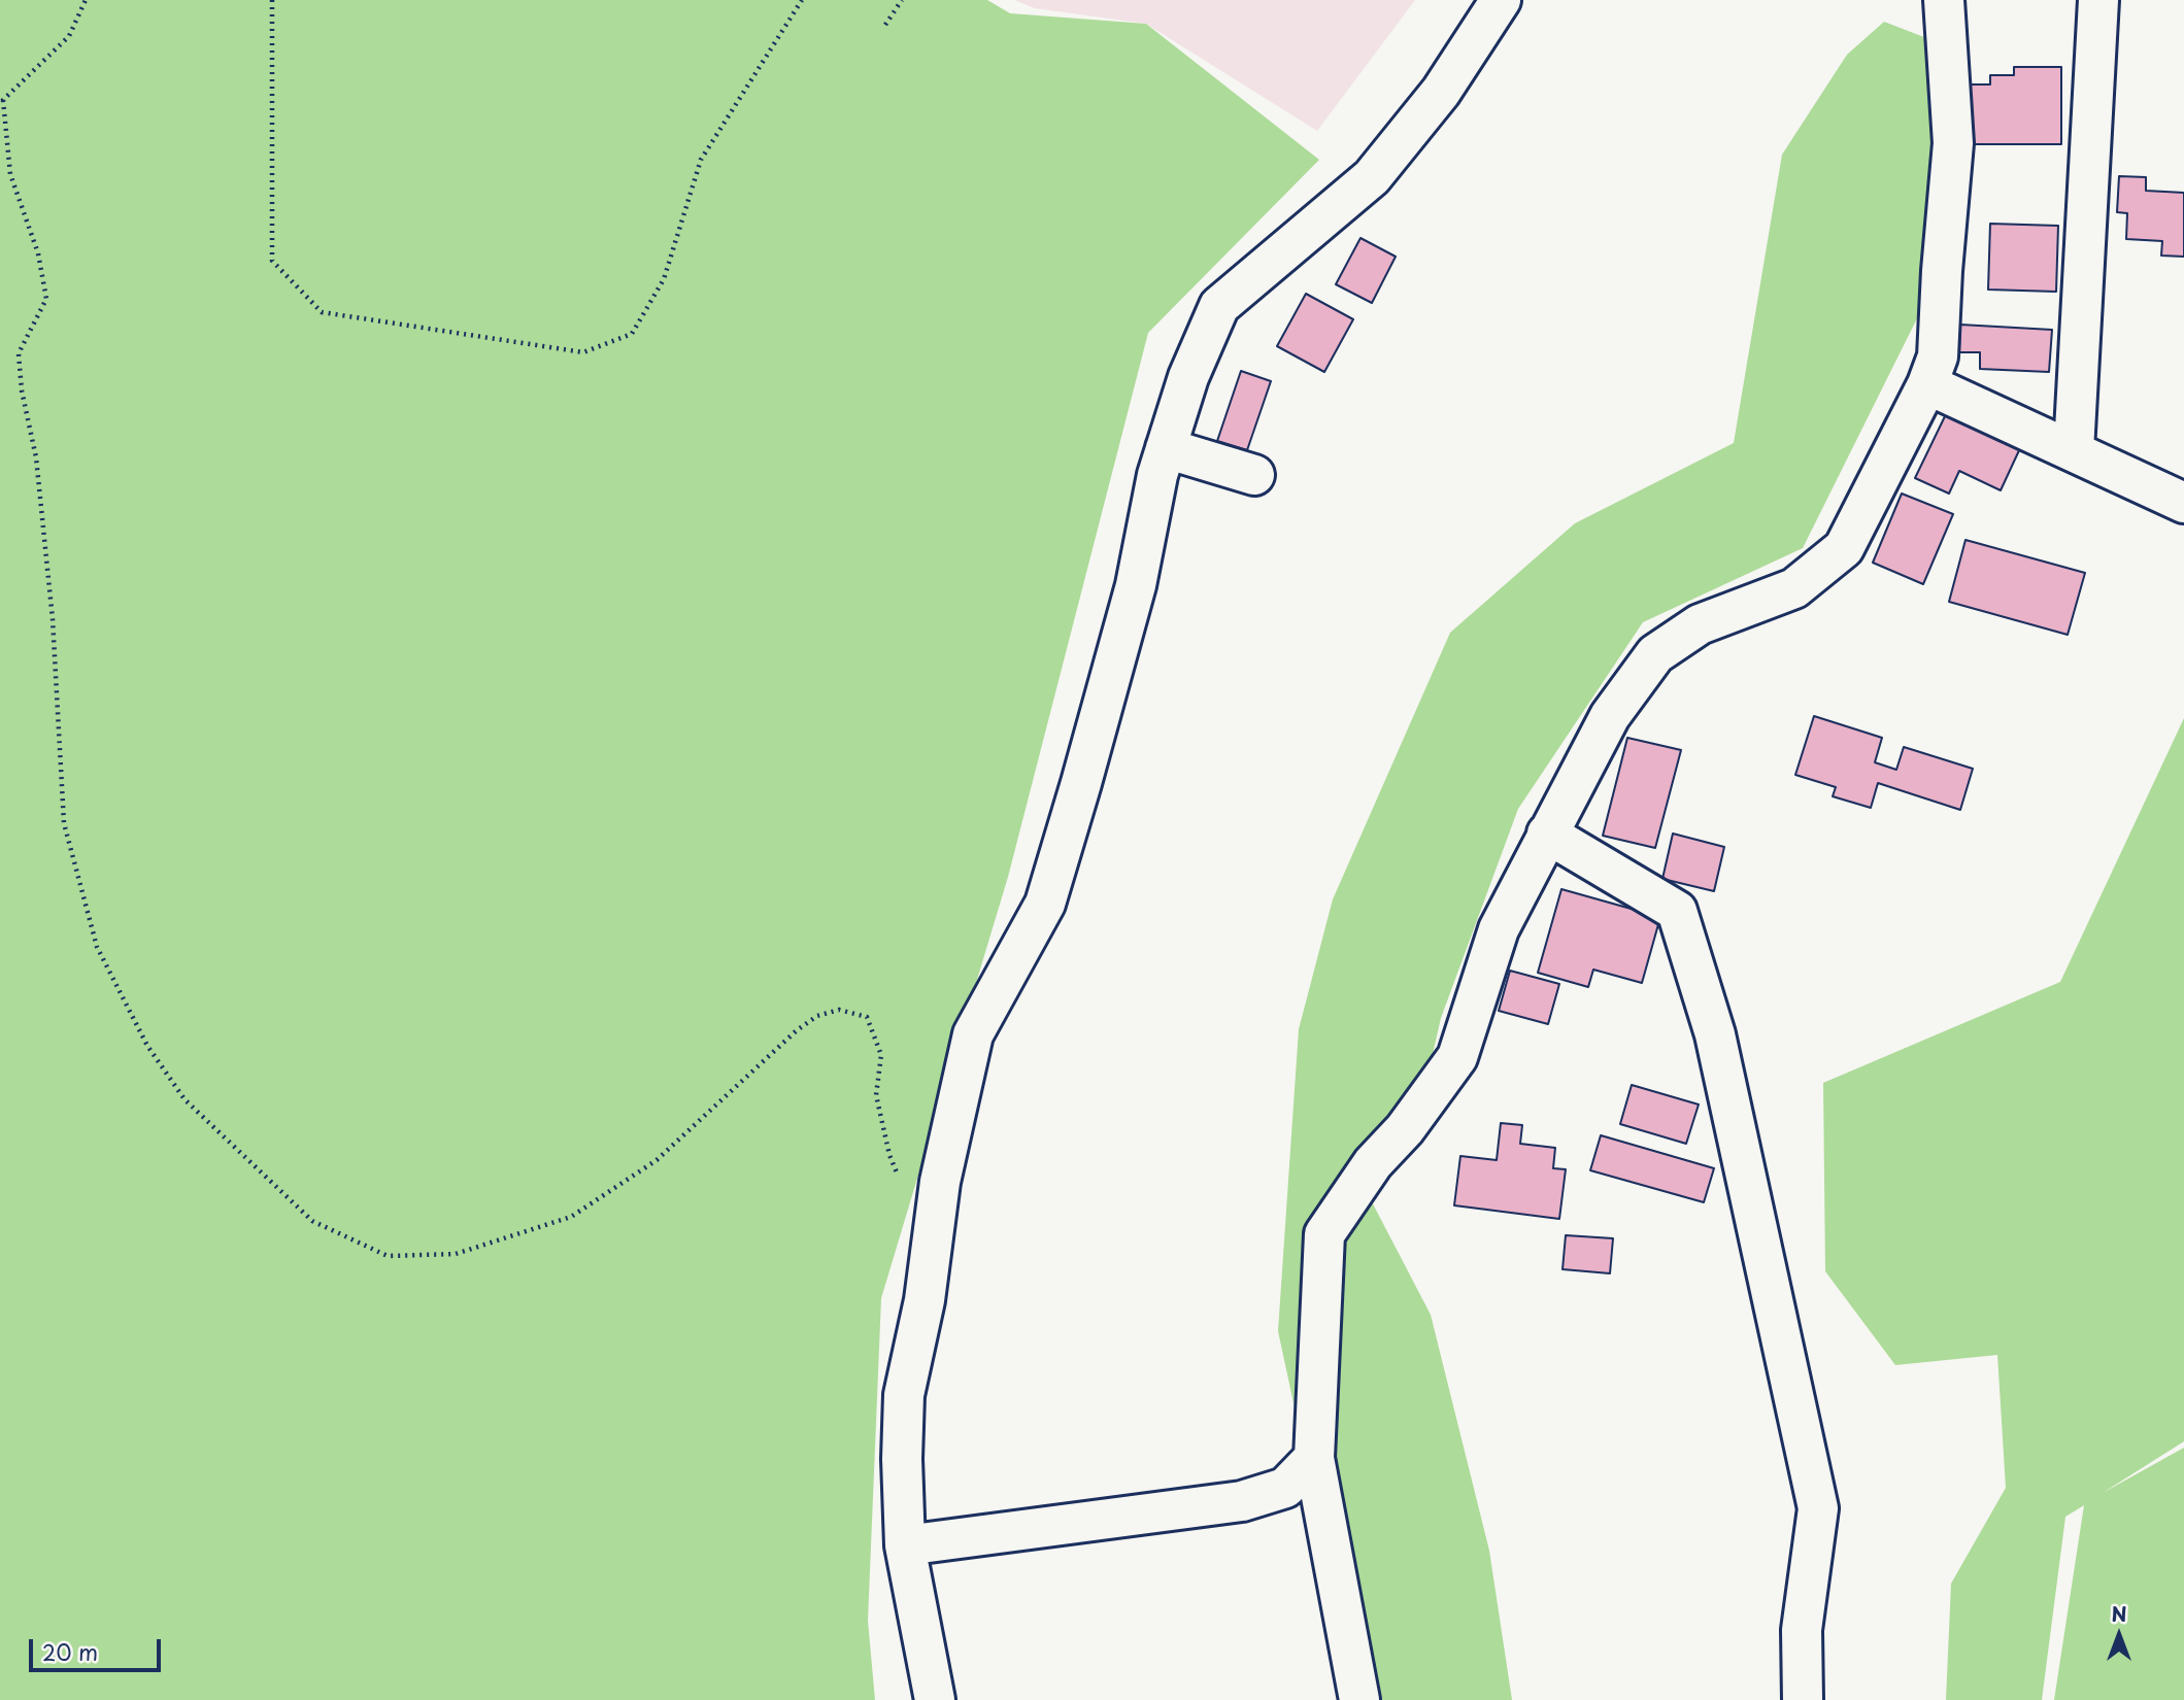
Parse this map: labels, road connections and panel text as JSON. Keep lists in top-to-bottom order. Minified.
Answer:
{"scale_bar":"20 m","north":"top"}
